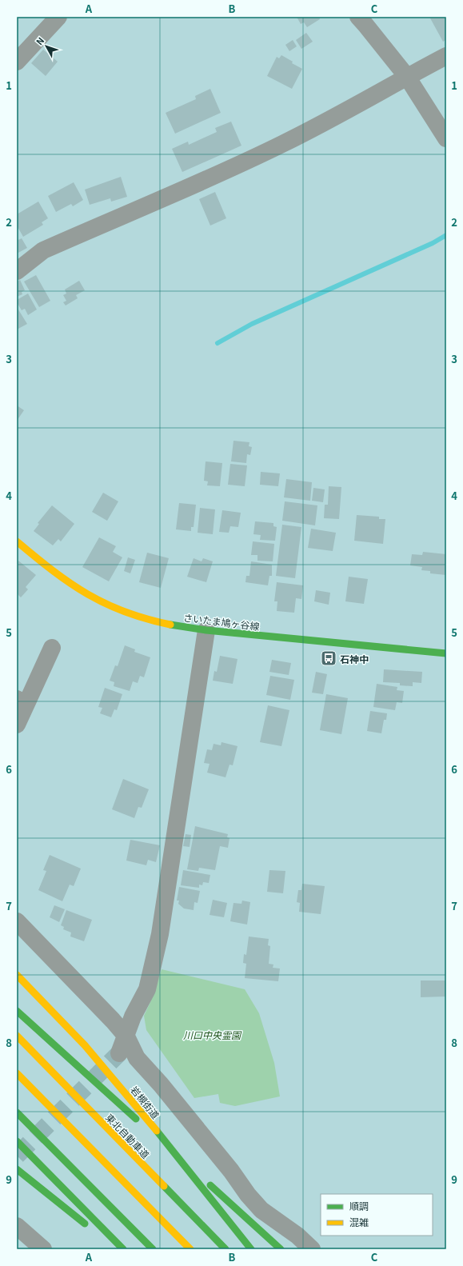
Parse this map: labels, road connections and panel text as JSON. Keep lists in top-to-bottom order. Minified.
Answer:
{"streets":{"main road":["さいたま鳩ヶ谷線","岩槻街道","東北自動車道"]},"parks":["川口中央霊園"],"places":{"bus stop":["石神中"]},"legend":["順調","混雑"],"north":"top left","grid":{"columns":["A","B","C"],"rows":["1","2","3","4","5","6","7","8","9"]}}
